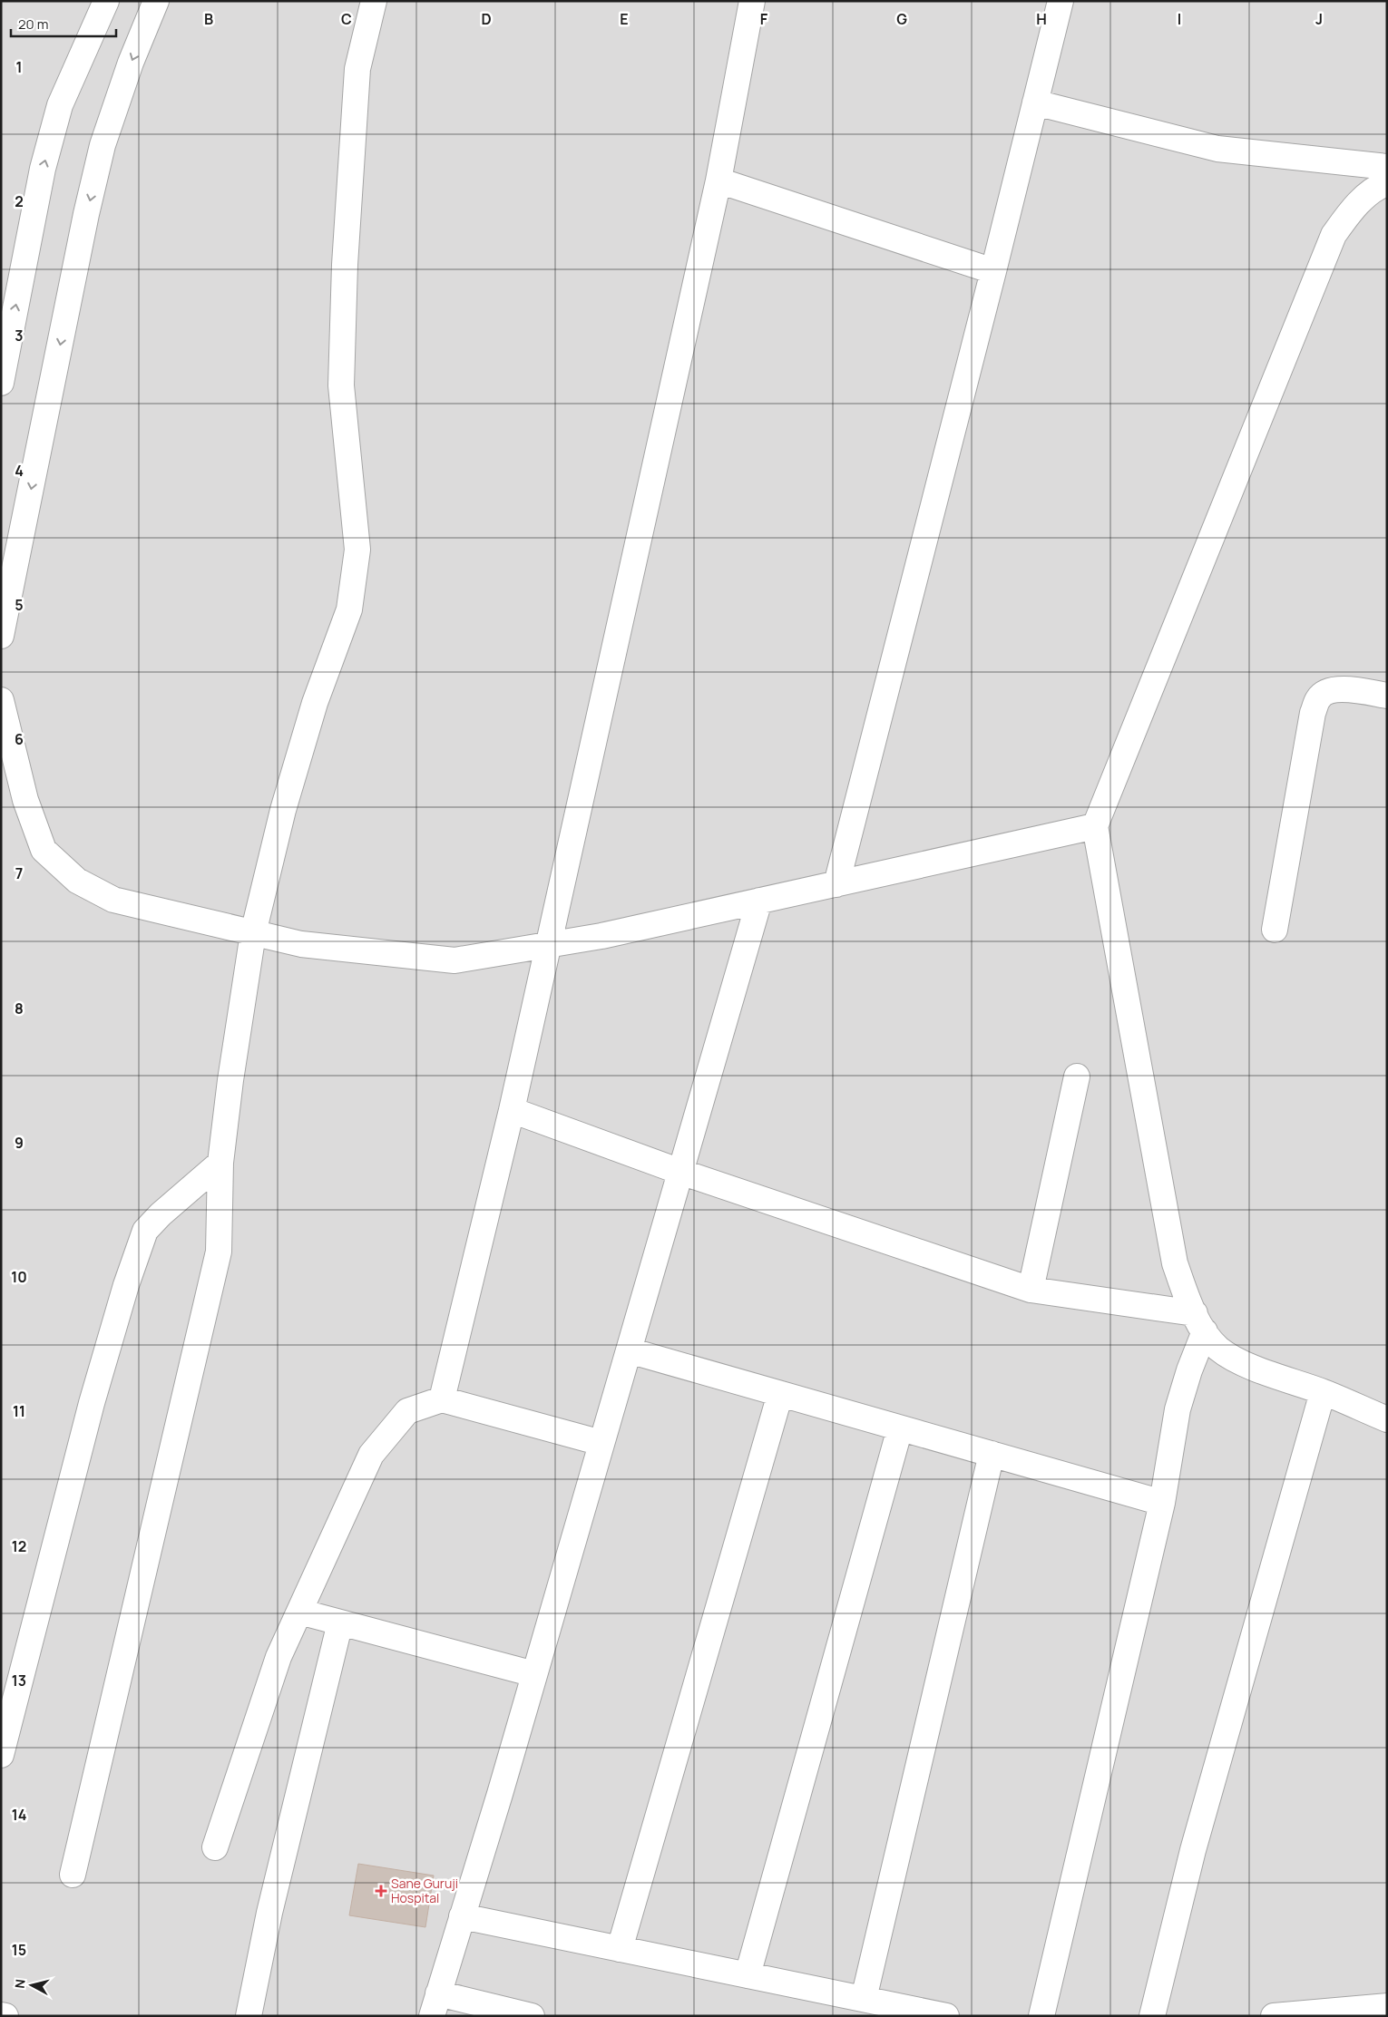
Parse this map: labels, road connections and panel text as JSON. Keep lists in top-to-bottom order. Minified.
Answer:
{"places":{"health":["Sane Guruji Hospital"]},"scale_bar":"20 m","north":"left","grid":{"columns":["B","C","D","E","F","G","H","I","J"],"rows":["1","2","3","4","5","6","7","8","9","10","11","12","13","14","15"]}}
